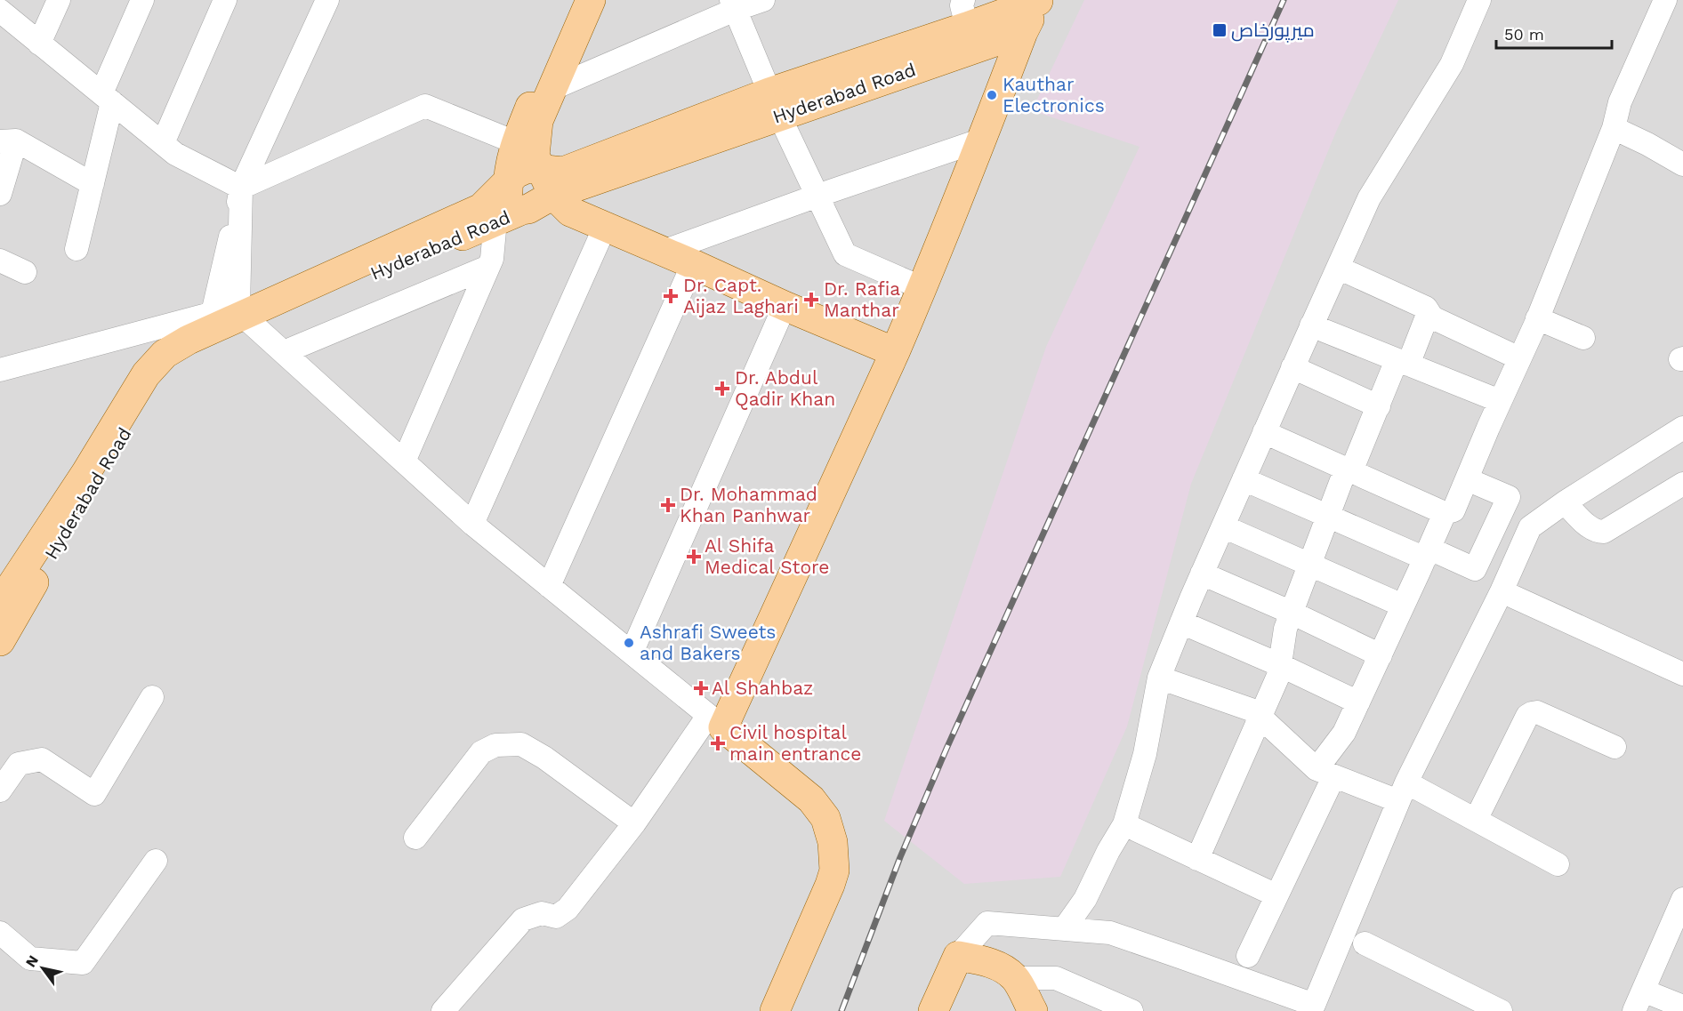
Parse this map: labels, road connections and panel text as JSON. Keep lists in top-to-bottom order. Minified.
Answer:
{"streets":{"main road":["Hyderabad Road"]},"places":{"transit":["ميرپورخاص"],"other":["Kauthar Electronics","Ashrafi Sweets and Bakers"],"health":["Dr. Capt. Aijaz Laghari","Dr. Rafia Manthar","Dr. Abdul Qadir Khan","Dr. Mohammad Khan Panhwar","Al Shifa Medical Store","Al Shahbaz","Civil hospital main entrance"]},"scale_bar":"50 m","north":"top left"}
